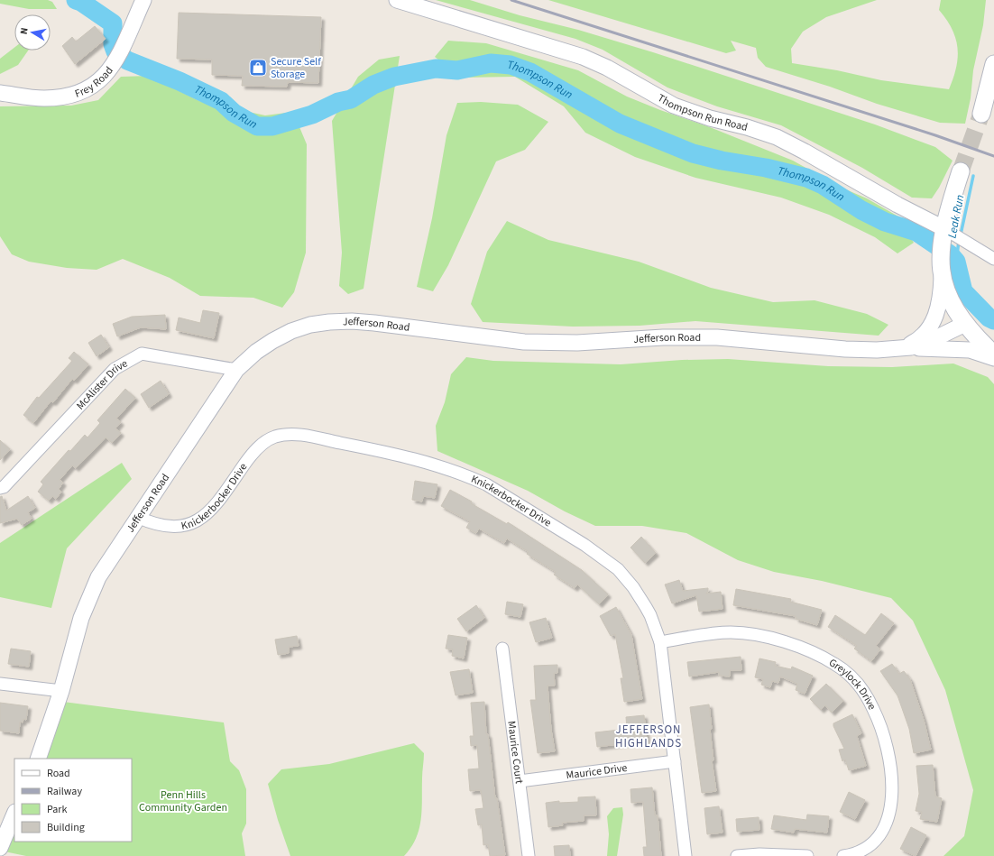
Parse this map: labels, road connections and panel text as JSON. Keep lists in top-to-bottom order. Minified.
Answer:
{"streets":{"street":["Frey Road","Thompson Run Road","Jefferson Road","McAlister Drive","Knickerbocker Drive","Greylock Drive","Maurice Court","Maurice Drive"]},"crossings":[["Jefferson Road","McAlister Drive"],["Jefferson Road","Knickerbocker Drive"],["Knickerbocker Drive","Greylock Drive"],["Knickerbocker Drive","Maurice Drive"],["Maurice Court","Maurice Drive"]],"districts":["JEFFERSON HIGHLANDS"],"water":["Thompson Run","Leak Run"],"parks":["Penn Hills Community Garden"],"places":{"shop":["Secure Self Storage"]},"legend":["Road","Railway","Park","Building"],"north":"left"}
